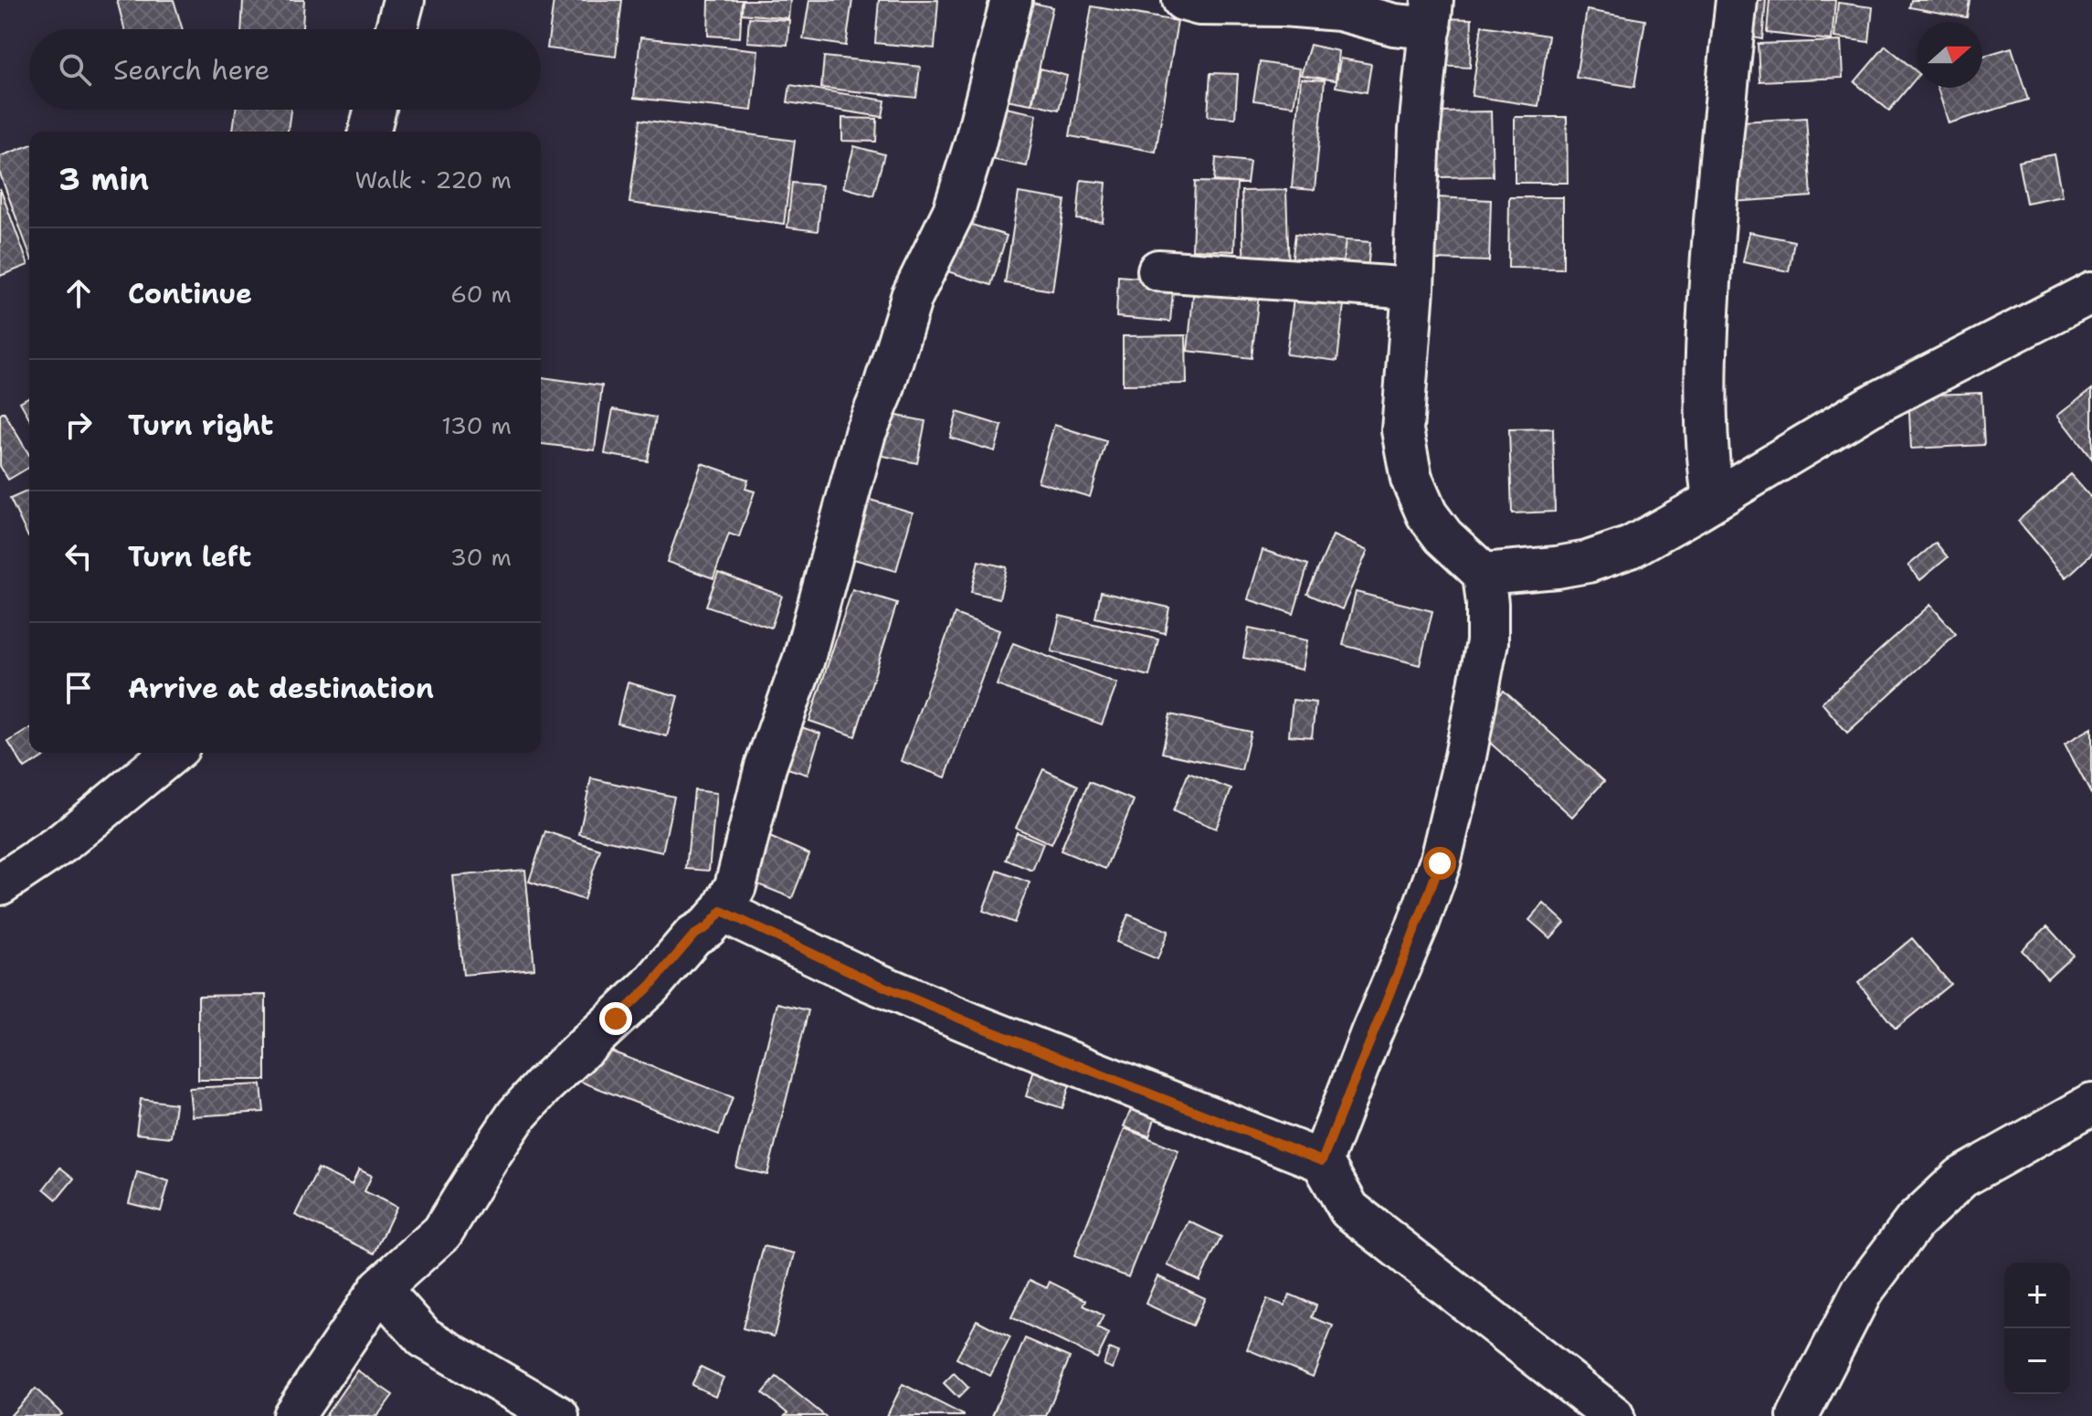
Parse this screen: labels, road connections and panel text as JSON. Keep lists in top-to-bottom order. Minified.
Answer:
{"north":"right","page":{"search":"Search here","heading":["3 min","Walk · 220 m"],"list":[["Continue","60 m"],["Turn right","130 m"],["Turn left","30 m"],"Arrive at destination"],"map_buttons":["+","−"]}}
